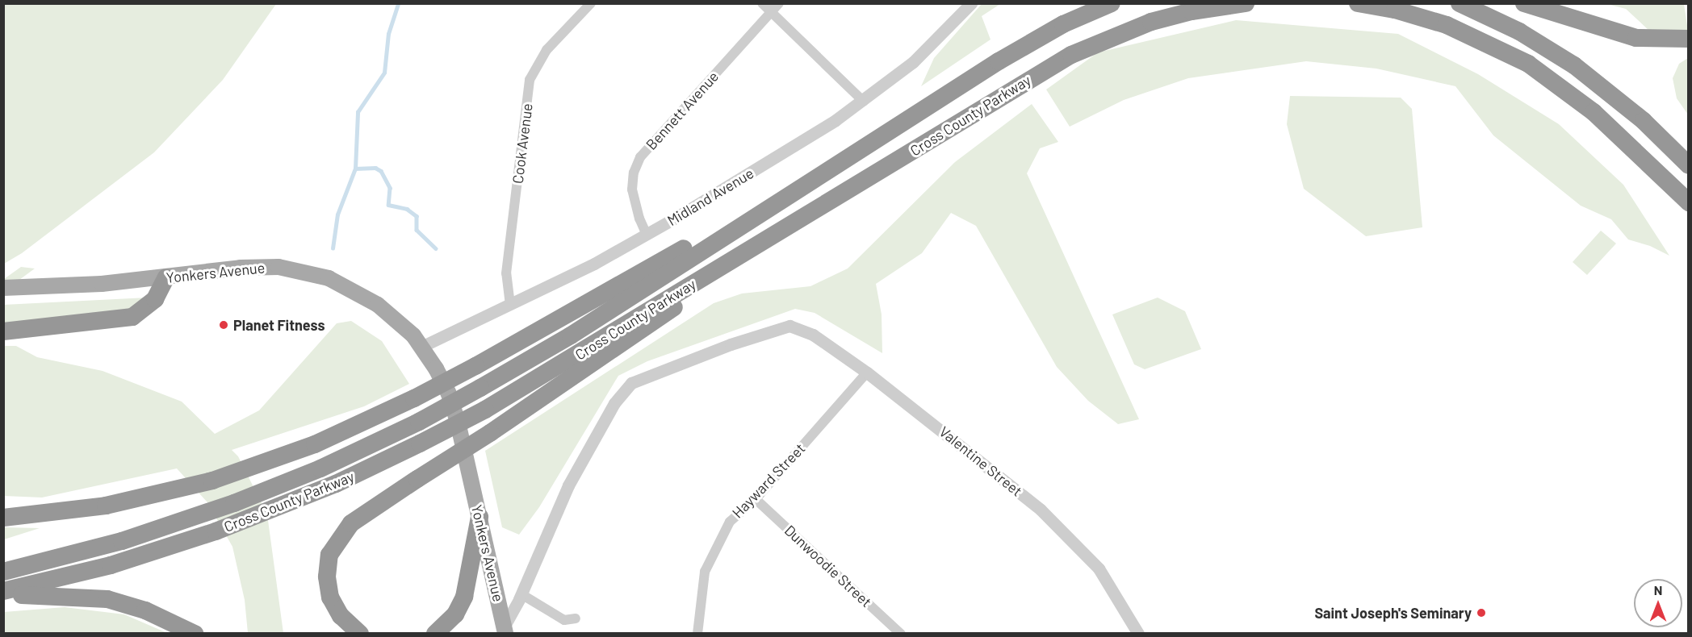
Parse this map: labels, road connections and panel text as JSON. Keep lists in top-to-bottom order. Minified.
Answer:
{"streets":{"highway":["Cross County Parkway"],"main road":["Yonkers Avenue"],"street":["Bennett Avenue","Cook Avenue","Midland Avenue","Valentine Street","Hayward Street","Dunwoodie Street"]},"crossings":[["Bennett Avenue","Midland Avenue"],["Cook Avenue","Midland Avenue"],["Midland Avenue","Yonkers Avenue"],["Valentine Street","Hayward Street"],["Hayward Street","Dunwoodie Street"]],"places":["Planet Fitness","Saint Joseph's Seminary"],"north":"top"}
